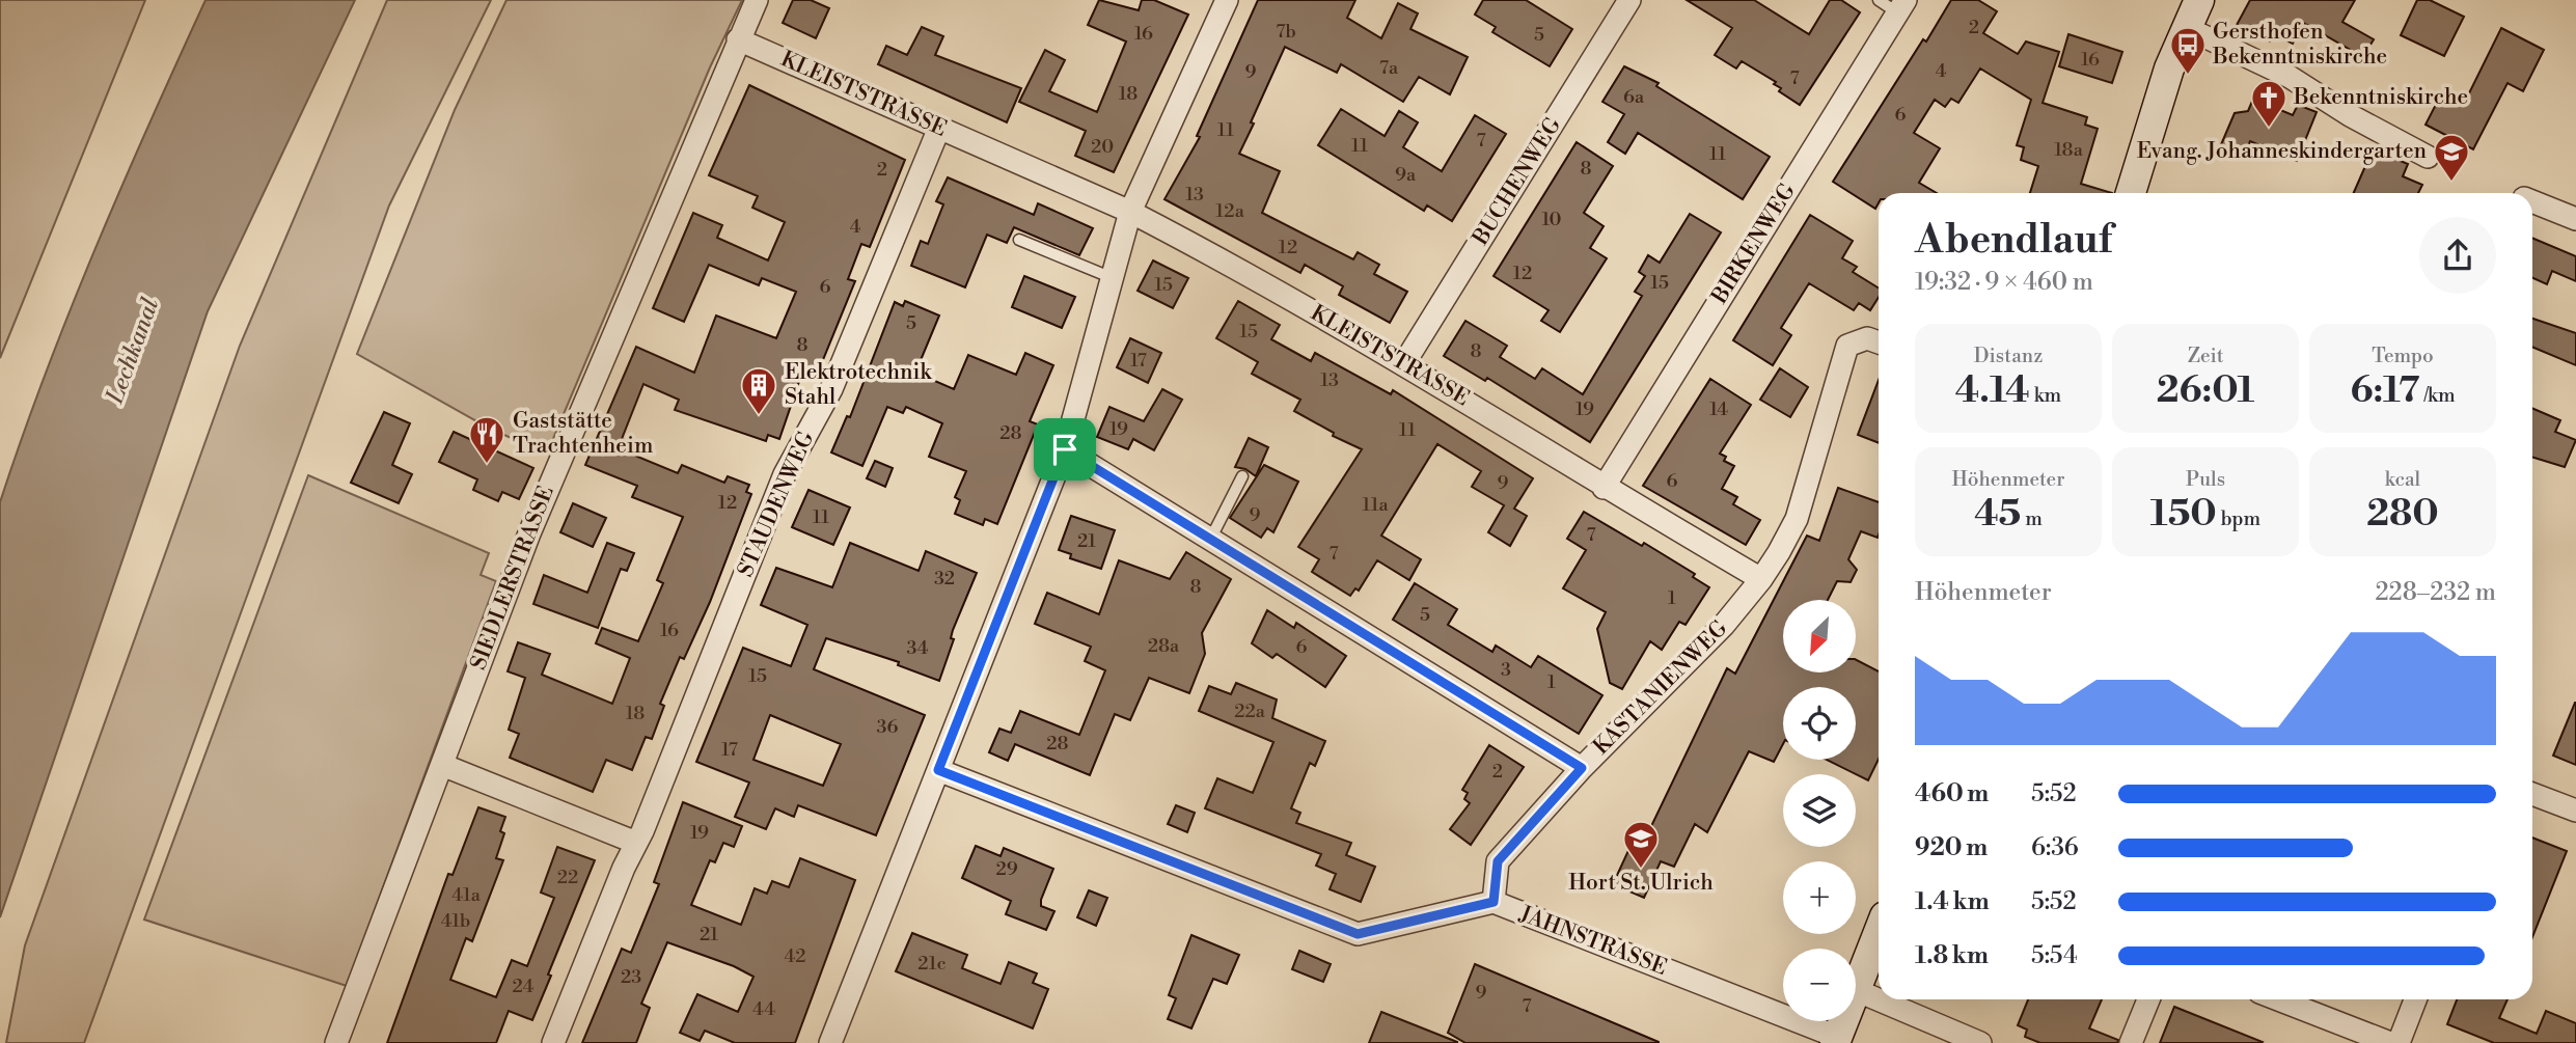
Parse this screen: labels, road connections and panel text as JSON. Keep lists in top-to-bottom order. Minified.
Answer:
{"streets":{"street":["KLEISTSTRASSE","BUCHENWEG","BIRKENWEG","STAUDENWEG","SIEDLERSTRASSE","KASTANIENWEG","JAHNSTRASSE"]},"crossings":[["KLEISTSTRASSE","BUCHENWEG"],["KLEISTSTRASSE","BIRKENWEG"],["KLEISTSTRASSE","STAUDENWEG"],["KLEISTSTRASSE","SIEDLERSTRASSE"],["KLEISTSTRASSE","KASTANIENWEG"],["KASTANIENWEG","JAHNSTRASSE"]],"water":["Lechkanal"],"places":{"bus stop":["Gersthofen Bekenntniskirche"],"church":["Bekenntniskirche"],"school or university":["Evang. Johanneskindergarten","Hort St. Ulrich"],"building":["Elektrotechnik Stahl"],"restaurant":["Gaststätte Trachtenheim"]},"house_numbers":["2","7b","16","5","16","7a","4","9","7","18","6a","6","11","7","11","20","18a","11","8","2","9a","13","12a","10","4","12","12","15","15","6","5","15","8","8","17","13","19","14","19","11","28","6","9","12","11a","9","11","7","21","7","32","8","1","5","16","28a","6","34","3","15","1","22a","18","36","28","17","2","19","29","22","41a","41b","21","42","21c","23","24","9","7","44"],"north":"bottom left","page":{"heading":["Abendlauf","19:32 · 9 × 460 m"],"stats":[["Distanz","4.14 km"],["Zeit","26:01"],["Tempo","6:17 /km"],["Höhenmeter","45 m"],["Puls","150 bpm"],["kcal","280"]],"chart":["Höhenmeter","228–232 m"],"map_buttons":["+","−"],"list":[{"name":"460 m","note":"5:52"},{"name":"920 m","note":"6:36"},{"name":"1.4 km","note":"5:52"},{"name":"1.8 km","note":"5:54"}]}}
